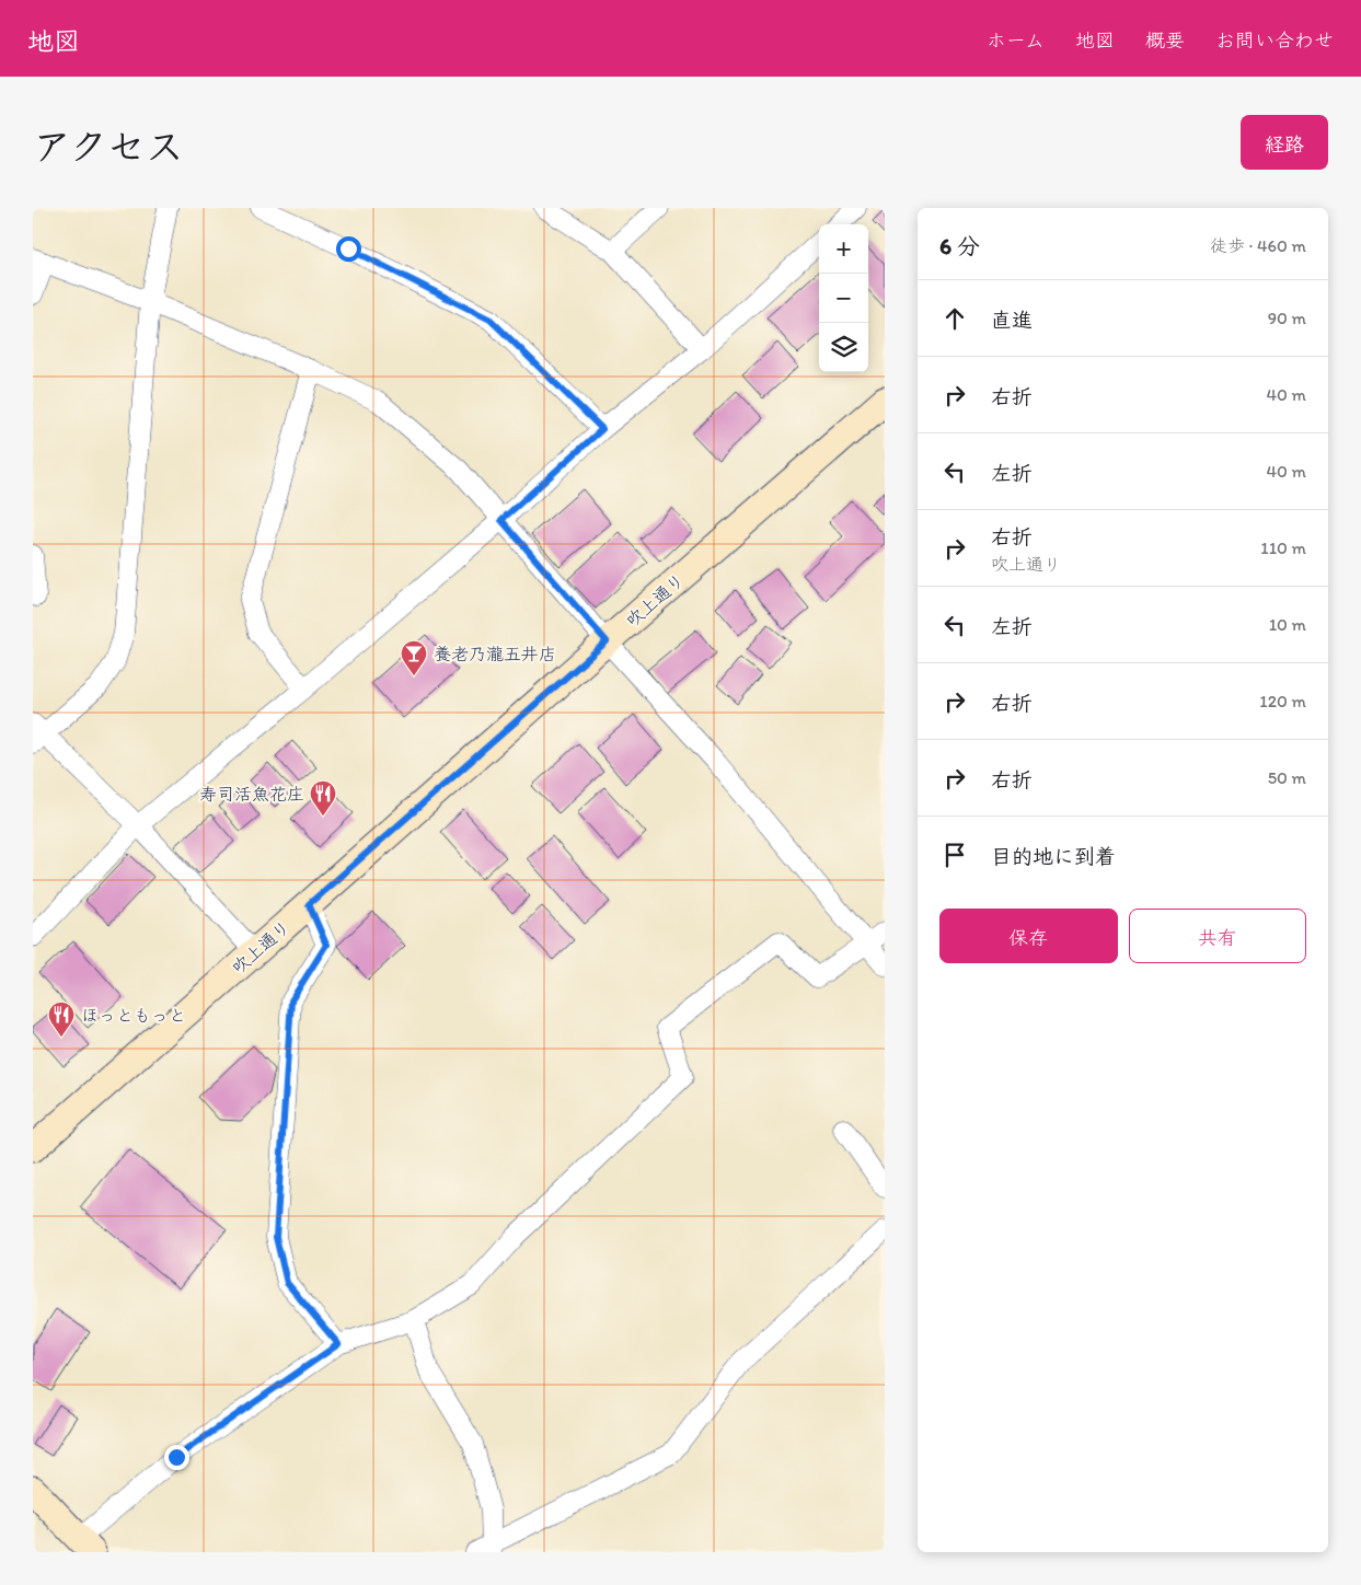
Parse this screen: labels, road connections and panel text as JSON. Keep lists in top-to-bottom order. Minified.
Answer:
{"streets":{"street":["吹上通り"]},"places":{"bar":["養老乃瀧五井店"],"restaurant":["寿司活魚花庄","ほっともっと"]},"page":{"header":"地図","nav":["ホーム","地図","概要","お問い合わせ"],"title":"アクセス","buttons":["経路",["保存","共有"]],"heading":["6 分","徒歩 · 460 m"],"map_buttons":["+","−"],"list":[["直進","90 m"],["右折","40 m"],["左折","40 m"],["右折","吹上通り","110 m"],["左折","10 m"],["右折","120 m"],["右折","50 m"],"目的地に到着"]}}
